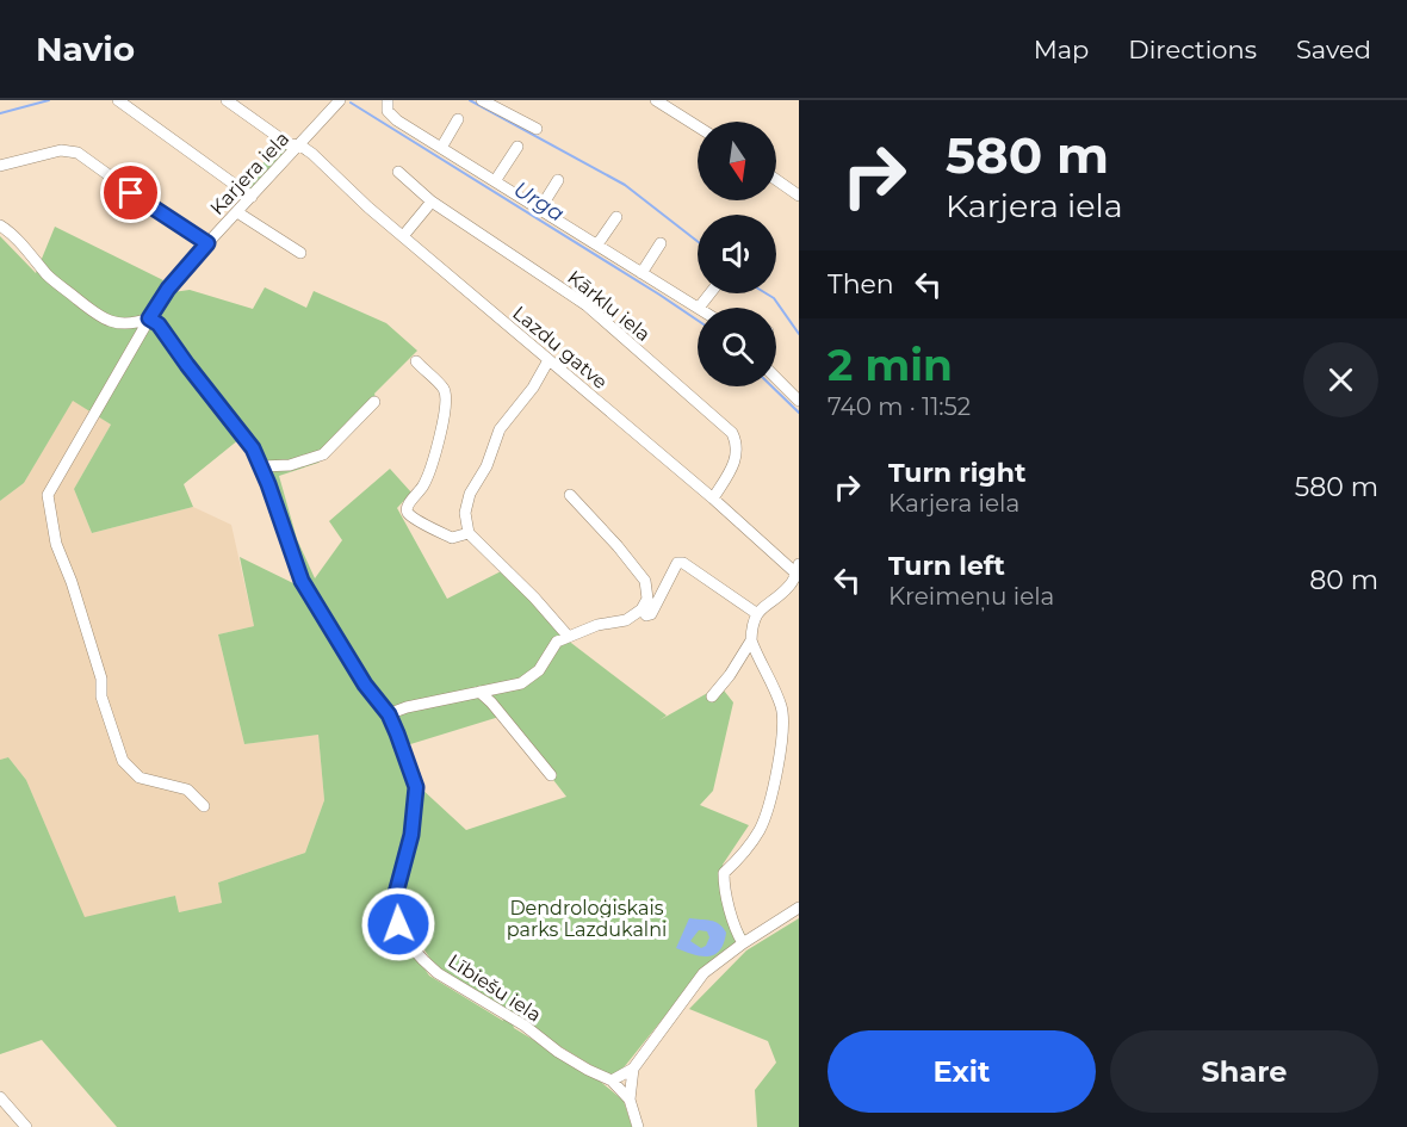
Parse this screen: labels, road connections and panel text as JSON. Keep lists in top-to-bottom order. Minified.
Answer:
{"streets":{"street":["Karjera iela","Kārklu iela","Lazdu gatve","Lībiešu iela"]},"crossings":[["Karjera iela","Lazdu gatve"],["Karjera iela","Lībiešu iela"],["Kārklu iela","Lazdu gatve"]],"water":["Urga"],"parks":["Dendroloģiskais parks Lazdukalni"],"north":"bottom","page":{"header":"Navio","nav":["Map","Directions","Saved"],"turn":["580 m","Karjera iela"],"then":"Then","heading":["2 min","740 m · 11:52"],"list":[{"name":"Turn right","note":"Karjera iela","value":"580 m"},{"name":"Turn left","note":"Kreimeņu iela","value":"80 m"}],"buttons":["Exit","Share"]}}
